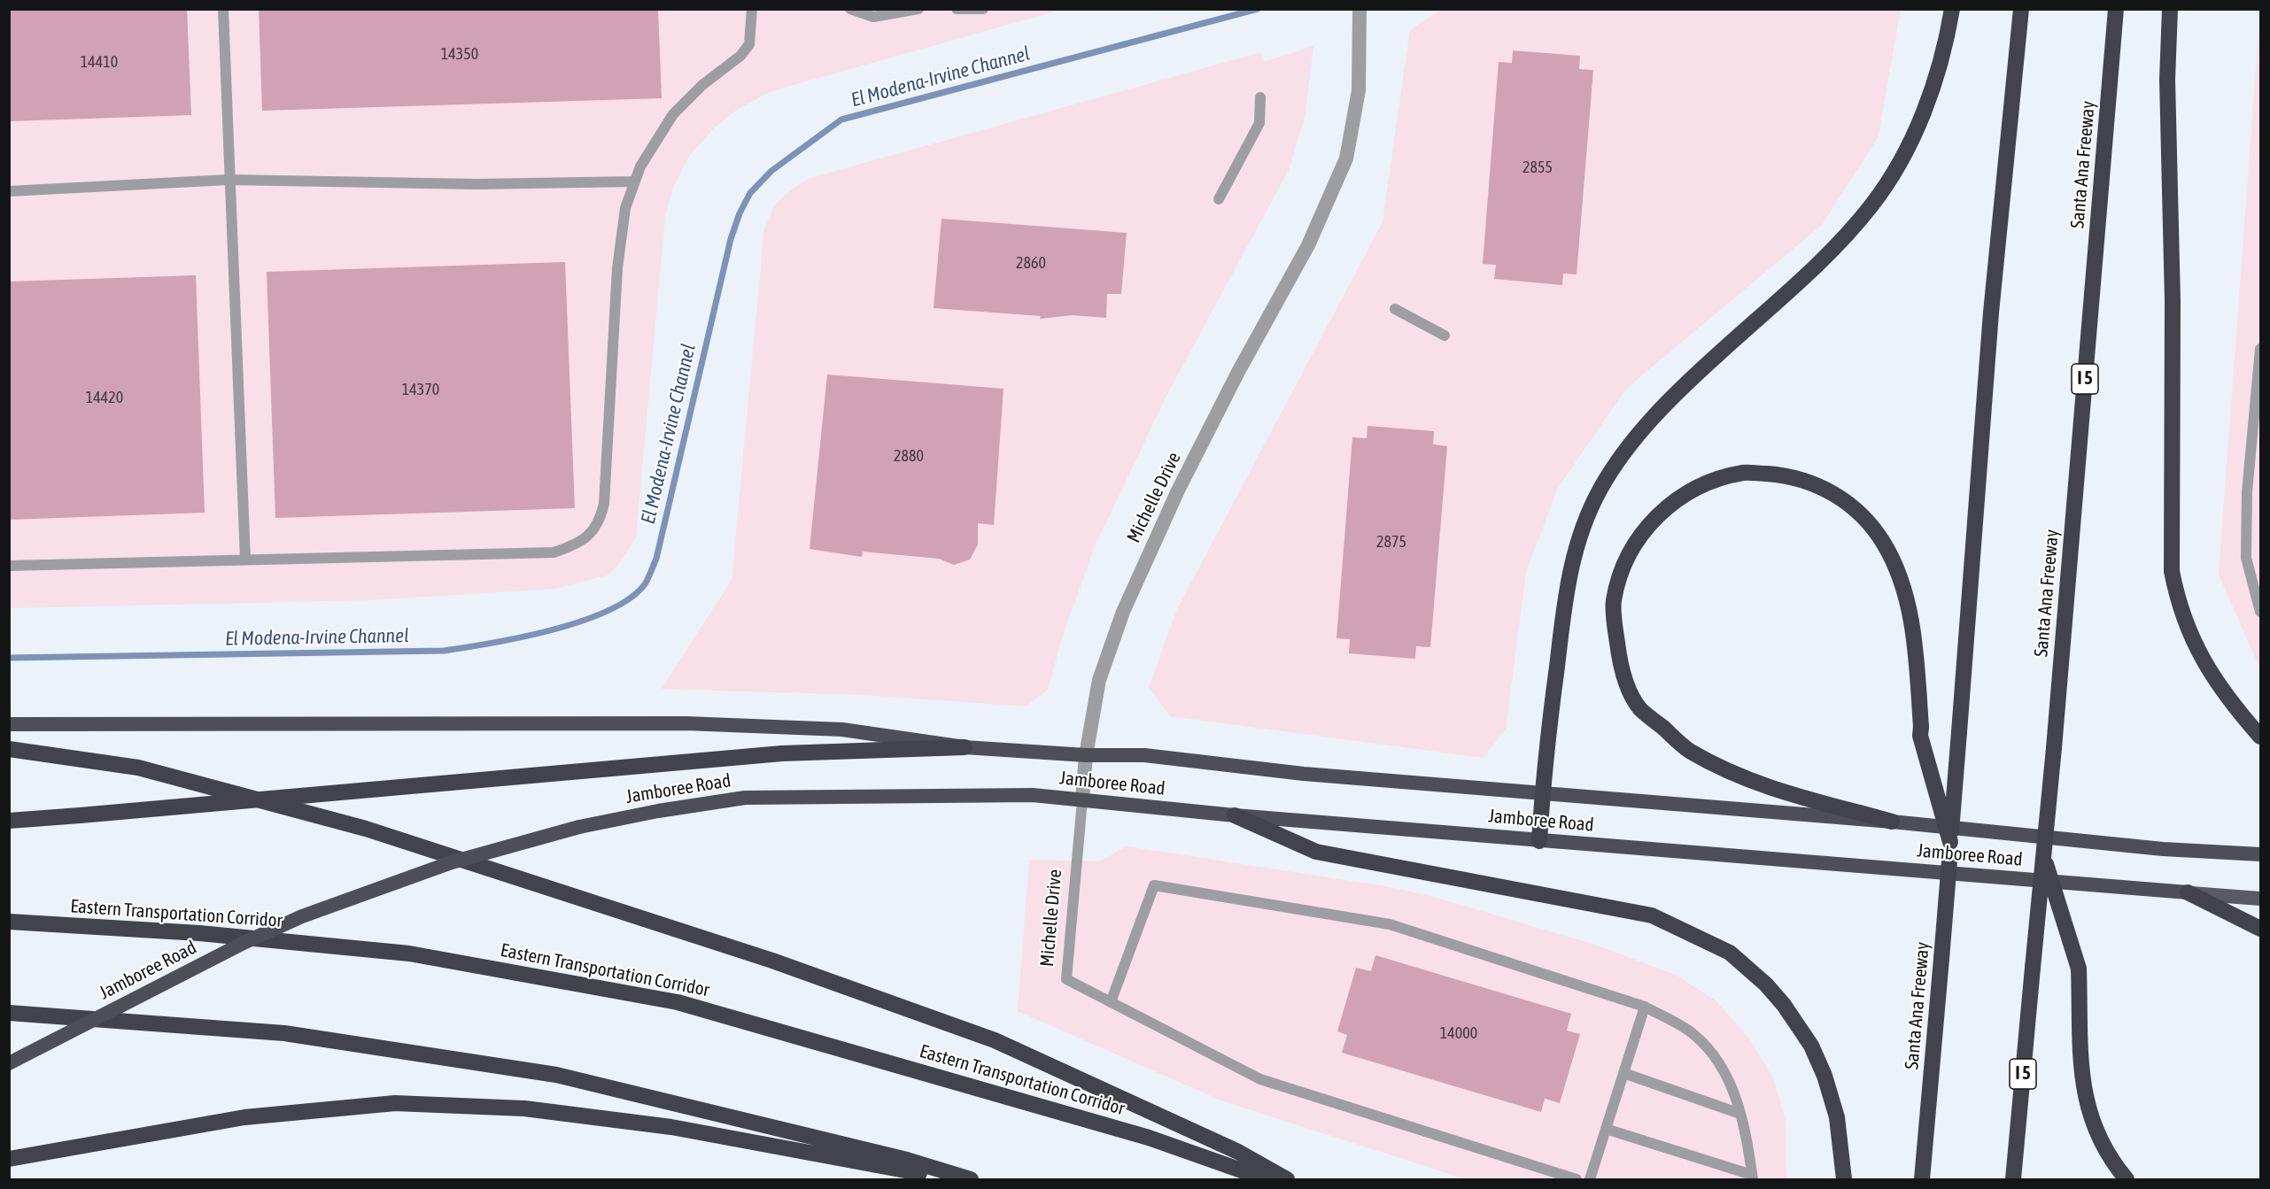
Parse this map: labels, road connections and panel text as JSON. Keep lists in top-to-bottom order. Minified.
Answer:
{"streets":{"highway":["Santa Ana Freeway","I 5","Jamboree Road","Eastern Transportation Corridor"],"street":["Michelle Drive"]},"crossings":[["Michelle Drive","Jamboree Road"]],"water":["El Modena-Irvine Channel"],"house_numbers":["14350","14410","2855","2860","14370","14420","2880","2875","14000"]}
